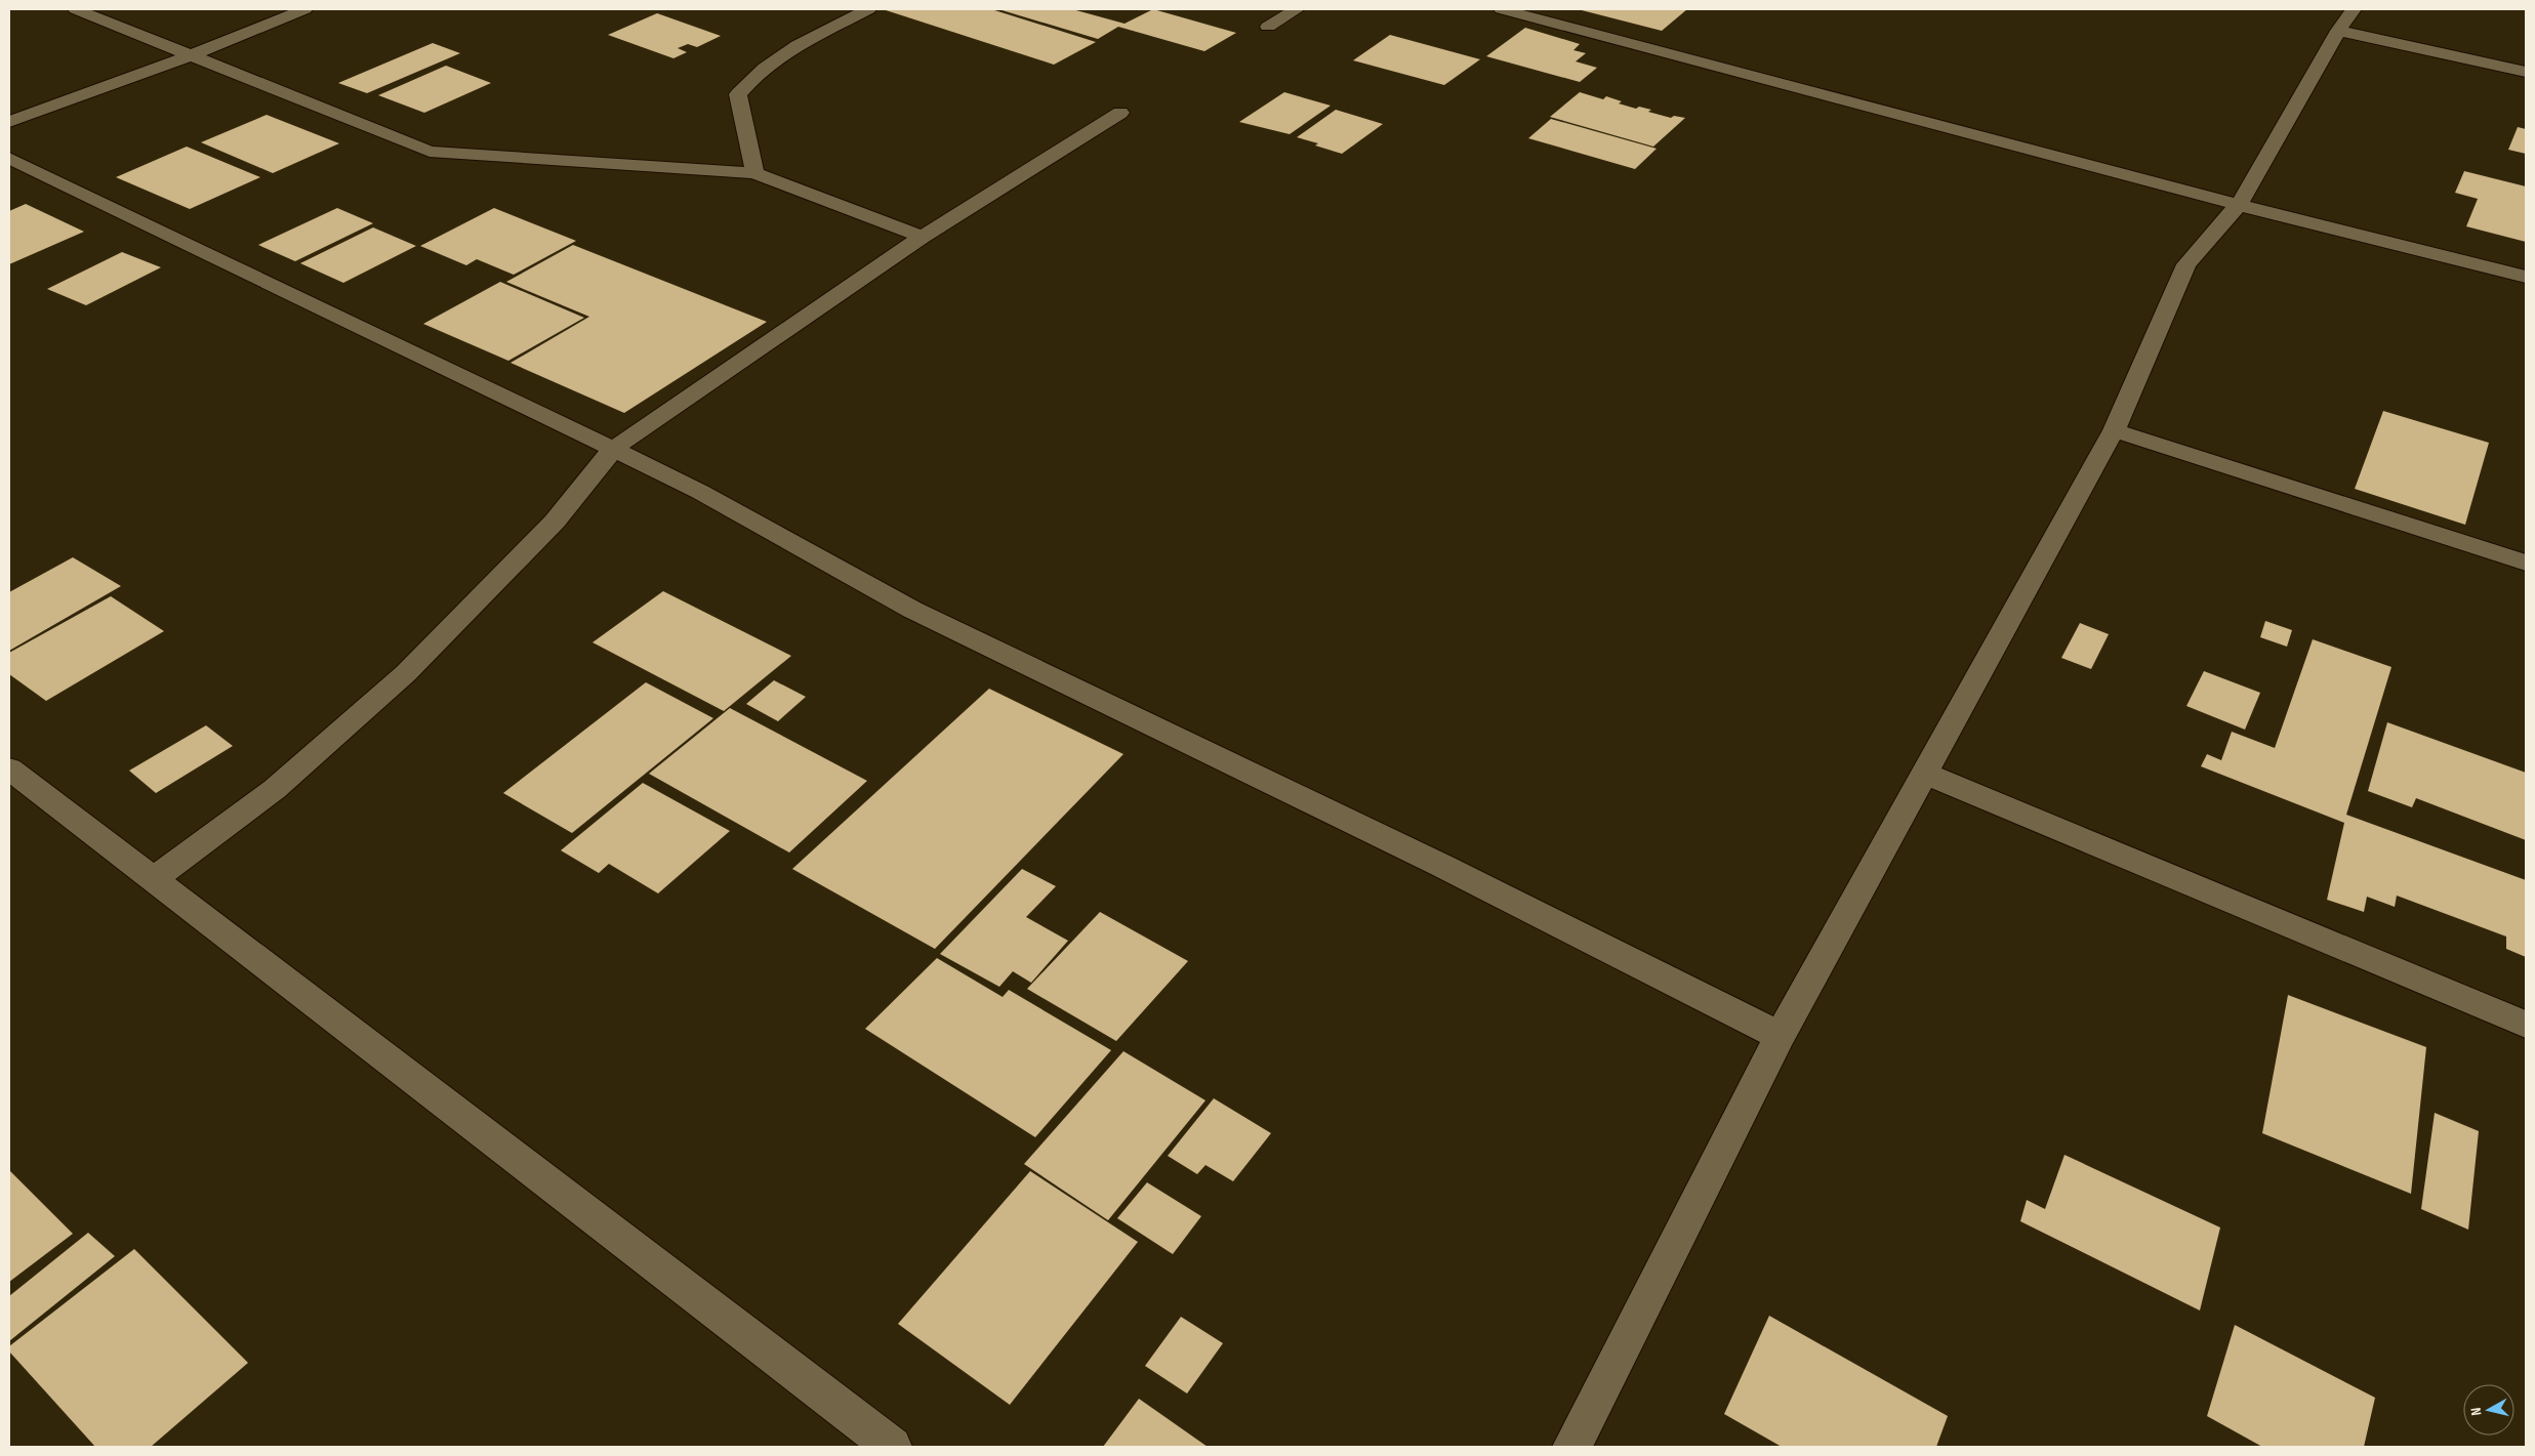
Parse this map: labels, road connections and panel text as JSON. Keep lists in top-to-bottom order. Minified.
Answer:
{"north":"left"}
